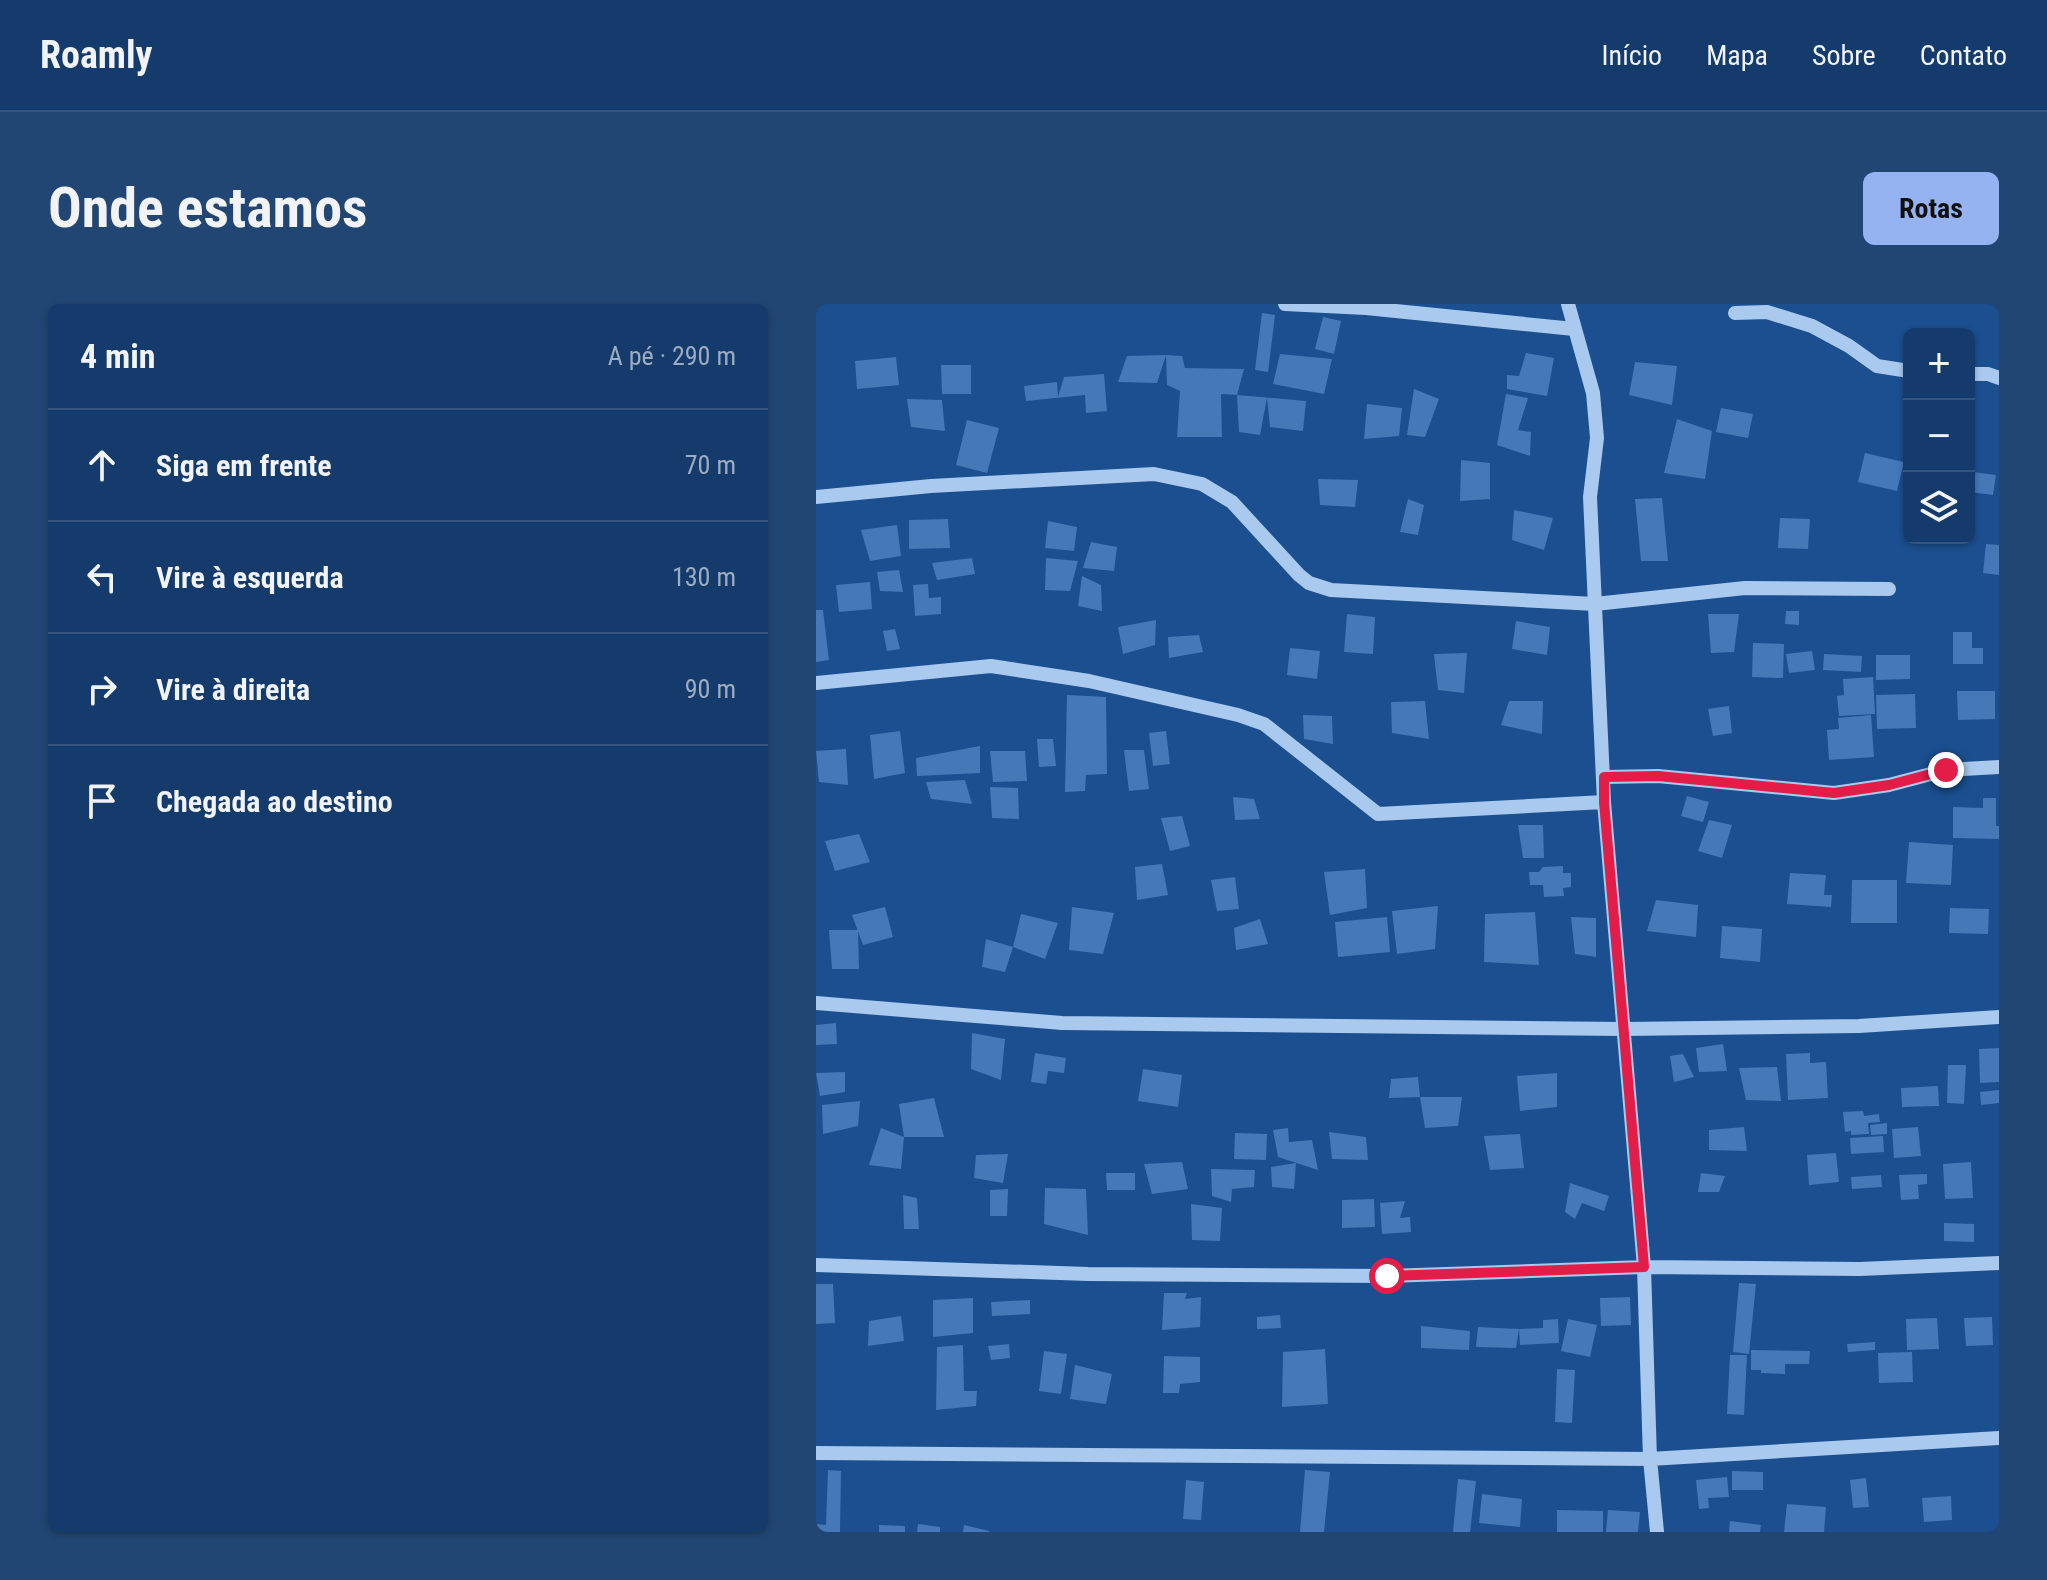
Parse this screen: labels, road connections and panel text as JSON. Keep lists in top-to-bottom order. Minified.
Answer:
{"page":{"header":"Roamly","nav":["Início","Mapa","Sobre","Contato"],"buttons":"Rotas","title":"Onde estamos","heading":["4 min","A pé · 290 m"],"map_buttons":["+","−"],"list":[["Siga em frente","70 m"],["Vire à esquerda","130 m"],["Vire à direita","90 m"],"Chegada ao destino"]}}
